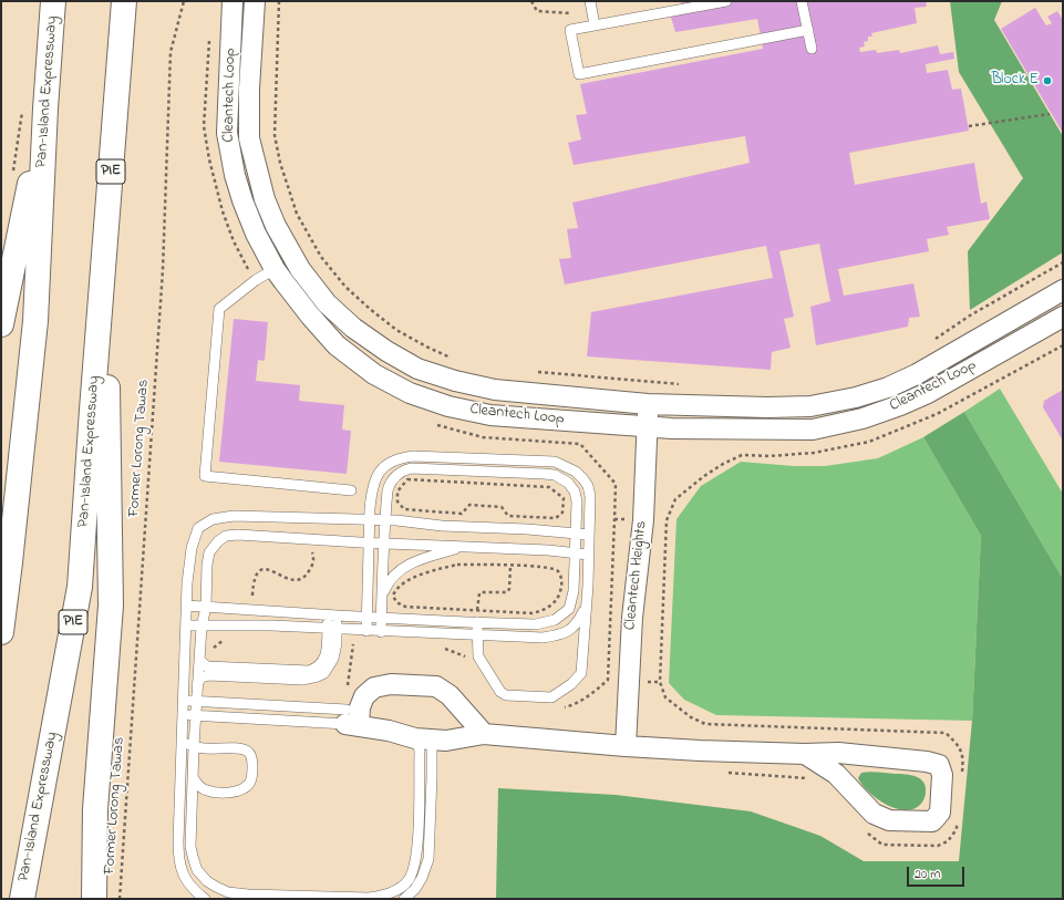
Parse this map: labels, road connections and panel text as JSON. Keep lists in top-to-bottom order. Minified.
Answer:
{"streets":{"highway":["Pan-Island Expressway","PIE"],"street":["Cleantech Loop","Cleantech Heights"],"path":["Former Lorong Tawas"]},"crossings":[["Cleantech Loop","Cleantech Heights"]],"places":["Block E"],"scale_bar":"20 m"}
